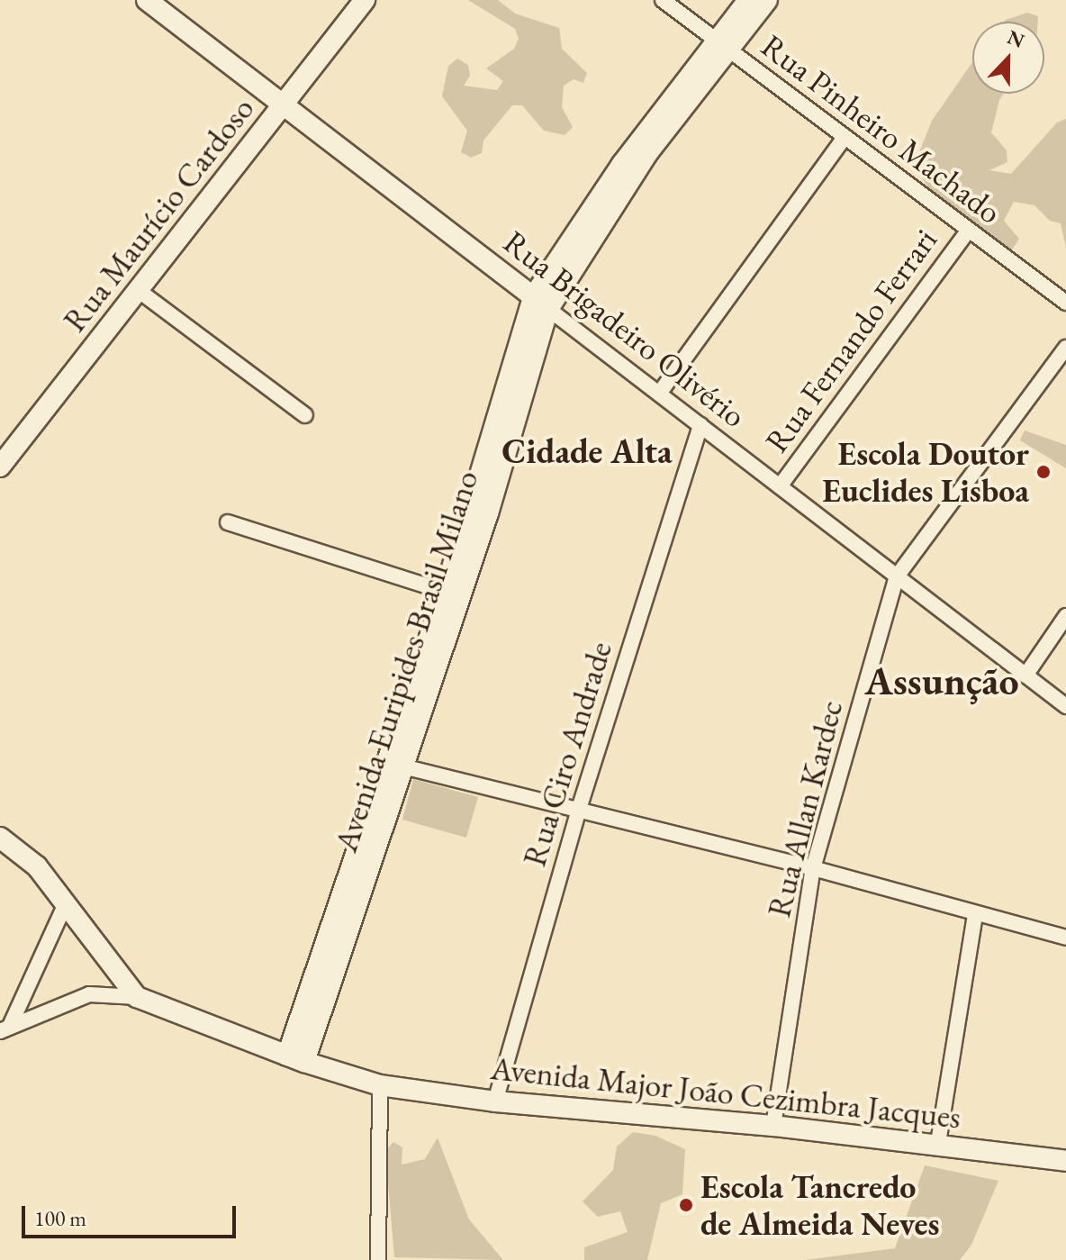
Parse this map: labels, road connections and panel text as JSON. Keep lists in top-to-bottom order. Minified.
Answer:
{"streets":{"street":["Rua Pinheiro Machado","Rua Maurício Cardoso","Rua Brigadeiro Olivério","Rua Fernando Ferrari","Avenida Euripides Brasil Milano","Rua Ciro Andrade","Rua Allan Kardec","Avenida Major João Cezimbra Jacques"]},"crossings":[["Rua Pinheiro Machado","Rua Fernando Ferrari"],["Rua Pinheiro Machado","Avenida Euripides Brasil Milano"],["Rua Maurício Cardoso","Rua Brigadeiro Olivério"],["Rua Brigadeiro Olivério","Rua Fernando Ferrari"],["Rua Brigadeiro Olivério","Avenida Euripides Brasil Milano"],["Rua Brigadeiro Olivério","Rua Ciro Andrade"],["Rua Brigadeiro Olivério","Rua Allan Kardec"],["Avenida Euripides Brasil Milano","Avenida Major João Cezimbra Jacques"],["Rua Ciro Andrade","Avenida Major João Cezimbra Jacques"],["Rua Allan Kardec","Avenida Major João Cezimbra Jacques"]],"districts":["Cidade Alta","Assunção"],"places":["Escola Doutor Euclides Lisboa","Escola Tancredo de Almeida Neves"],"scale_bar":"100 m","north":"top"}
